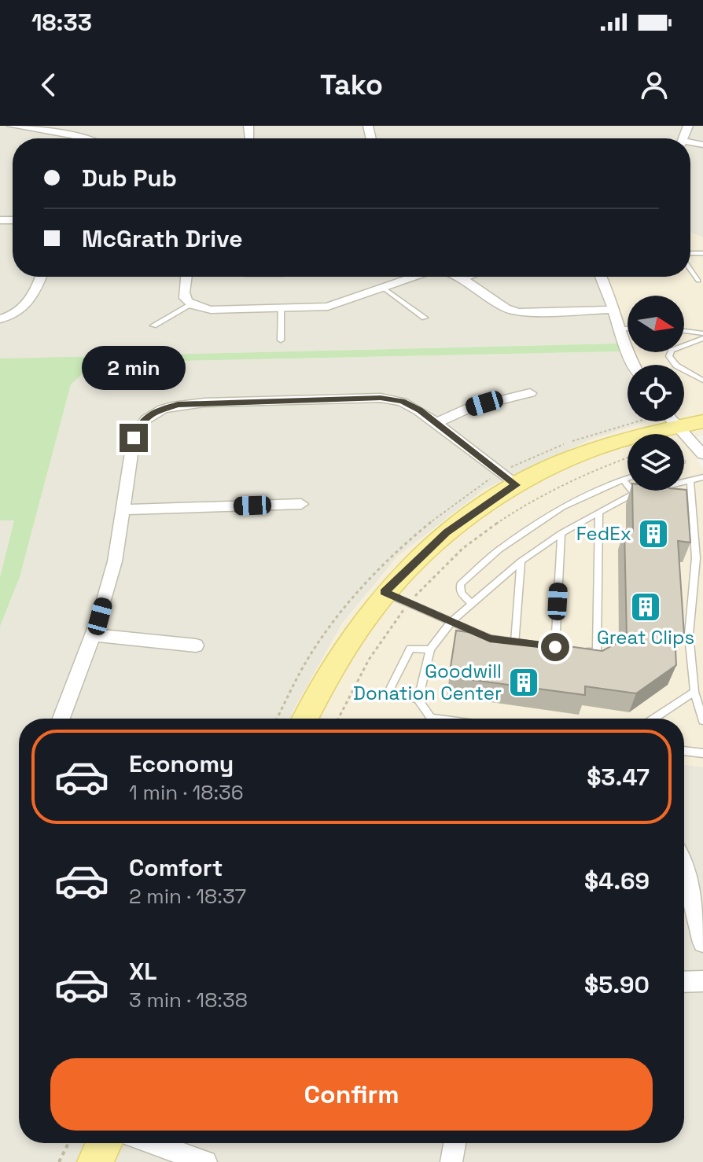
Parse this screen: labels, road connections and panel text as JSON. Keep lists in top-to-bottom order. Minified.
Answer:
{"places":{"building":["FedEx","Great Clips","Goodwill Donation Center"]},"north":"right","page":{"status":"18:33","header":"Tako","banner":["Dub Pub","McGrath Drive"],"bubble":"2 min","list":[{"name":"Economy","note":"1 min · 18:36","value":"$3.47"},{"name":"Comfort","note":"2 min · 18:37","value":"$4.69"},{"name":"XL","note":"3 min · 18:38","value":"$5.90"}],"buttons":"Confirm"}}
